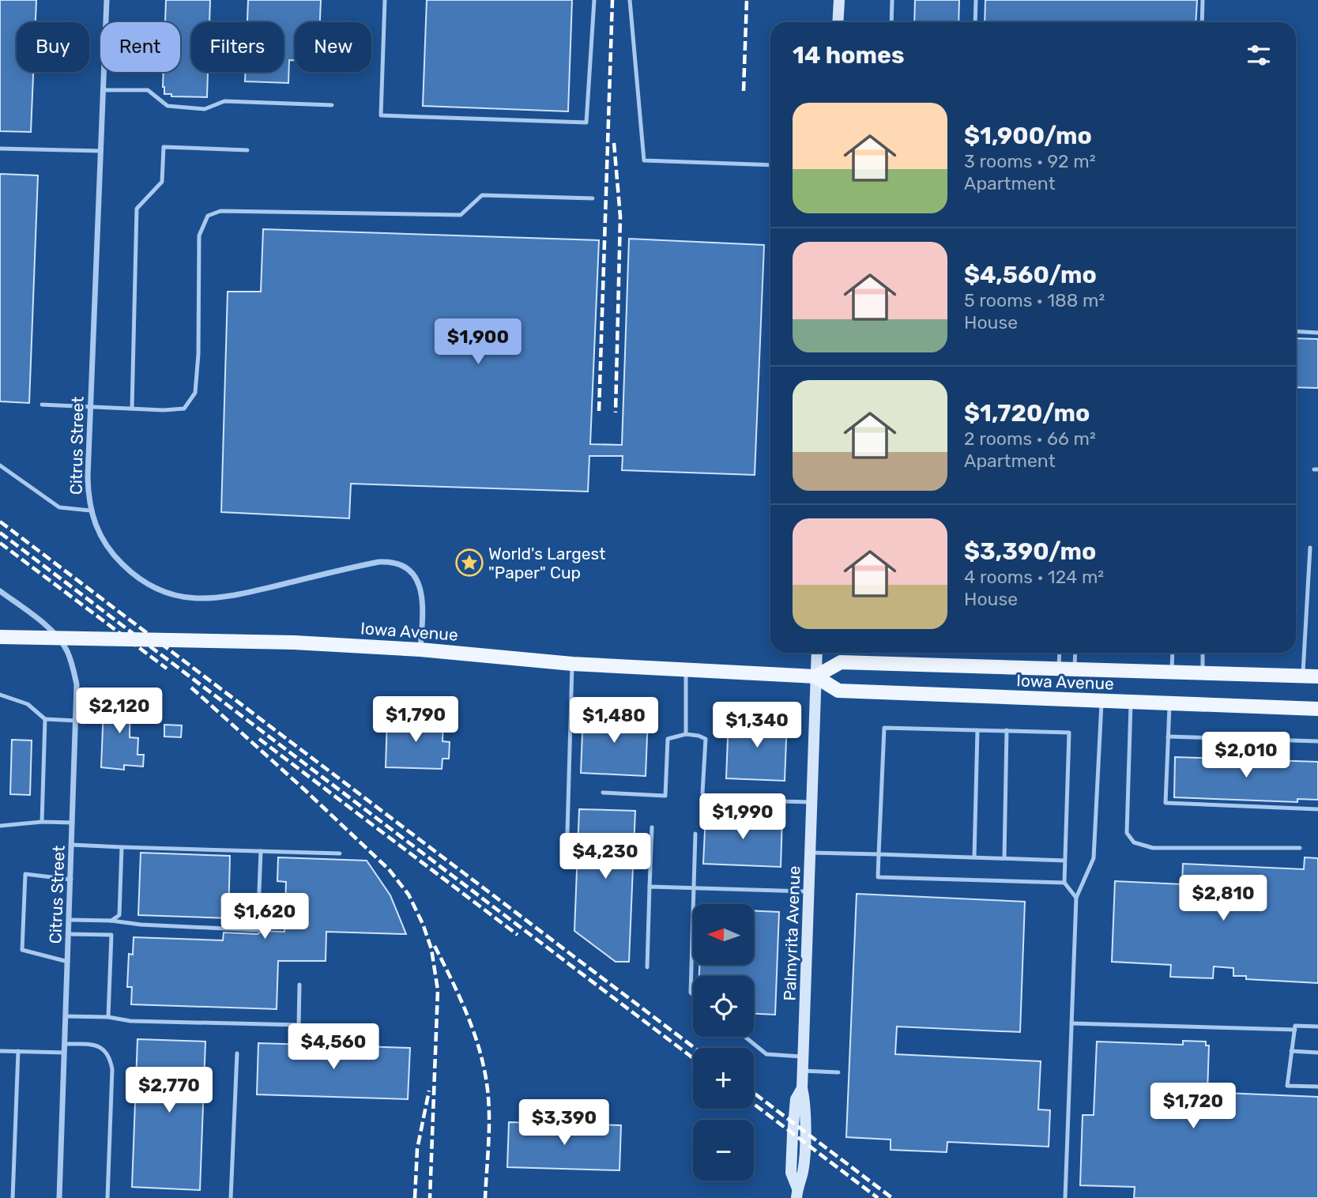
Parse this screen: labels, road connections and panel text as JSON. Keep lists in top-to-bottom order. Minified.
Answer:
{"streets":{"main road":["Iowa Avenue"],"street":["Citrus Street","Palmyrita Avenue"]},"crossings":[["Citrus Street","Iowa Avenue"],["Iowa Avenue","Palmyrita Avenue"]],"places":{"place":["World's Largest \"Paper\" Cup"]},"north":"left","page":{"chip":["Buy","Rent","Filters","New"],"heading":"14 homes","list":[{"name":"$1,900/mo","note":"3 rooms · 92 m² · Apartment"},{"name":"$4,560/mo","note":"5 rooms · 188 m² · House"},{"name":"$1,720/mo","note":"2 rooms · 66 m² · Apartment"},{"name":"$3,390/mo","note":"4 rooms · 124 m² · House"}],"price":["$1,900","$2,120","$1,790","$1,480","$1,340","$2,010","$1,990","$4,230","$2,810","$1,620","$4,560","$2,770","$1,720","$3,390"],"map_buttons":["+","−"]}}
